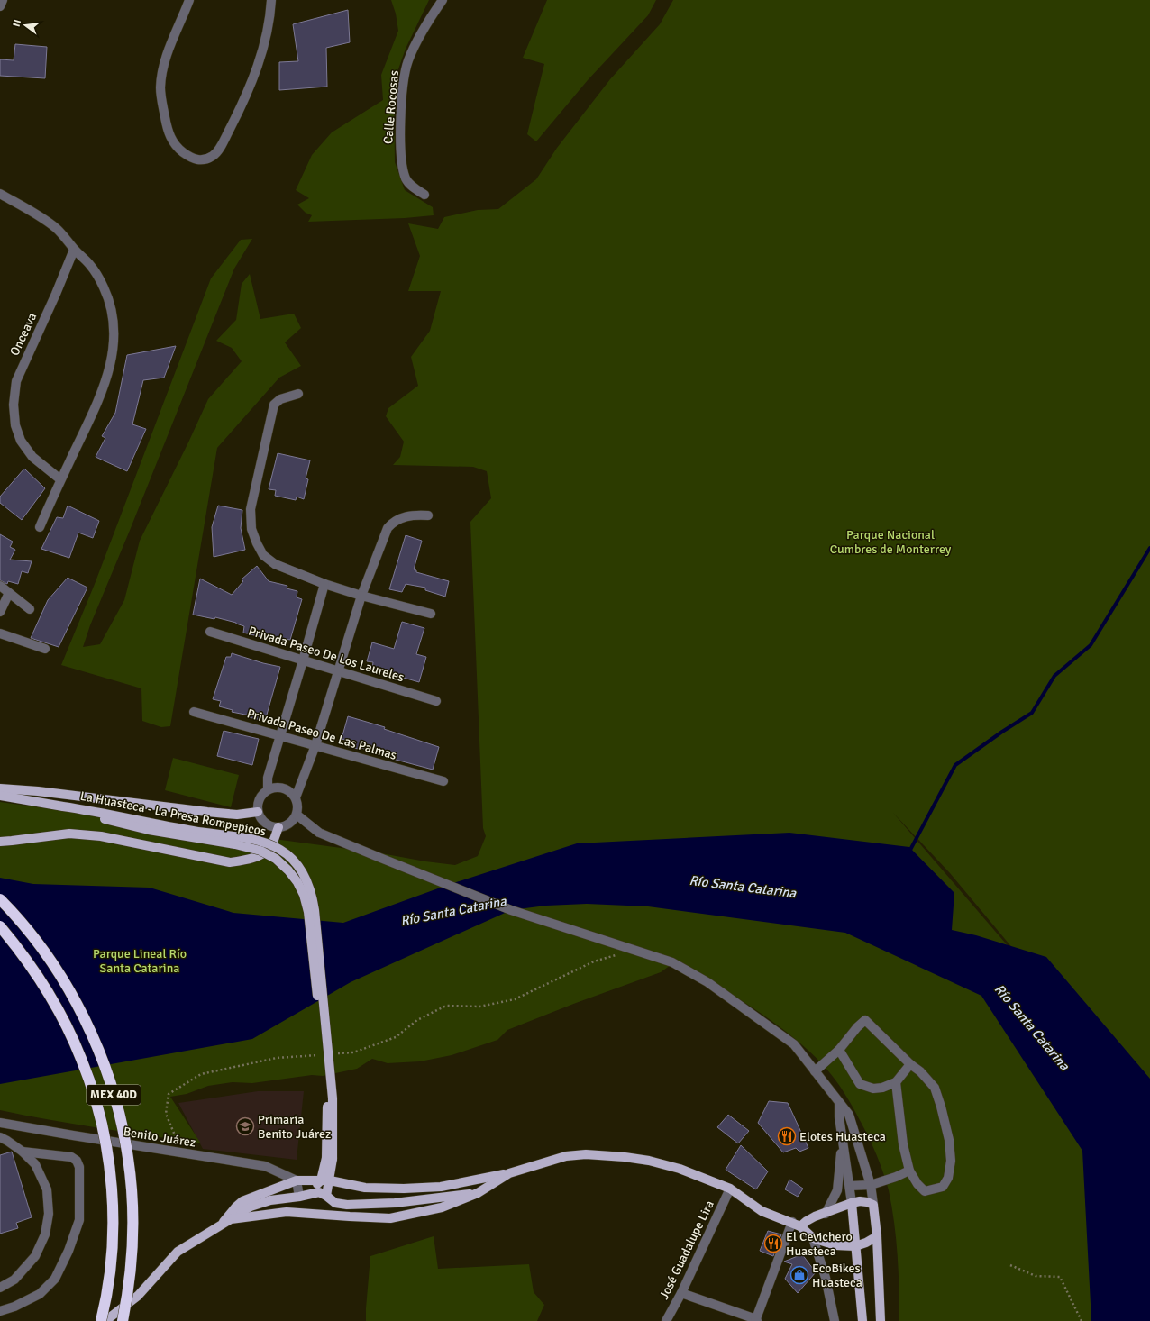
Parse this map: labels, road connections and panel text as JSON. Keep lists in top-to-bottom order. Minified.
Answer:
{"streets":{"highway":["MEX 40D"],"main road":["La Huasteca - La Presa Rompepicos"],"street":["Calle Rocosas","Onceava","Privada Paseo De Los Laureles","Privada Paseo De Las Palmas","Benito Juárez","José Guadalupe Lira"]},"water":["Río Santa Catarina"],"parks":["Parque Nacional Cumbres de Monterrey","Parque Lineal Río Santa Catarina"],"places":{"school or university":["Primaria Benito Juárez"],"restaurant":["Elotes Huasteca","El Cevichero Huasteca"],"shop":["EcoBikes Huasteca"]},"north":"left"}
